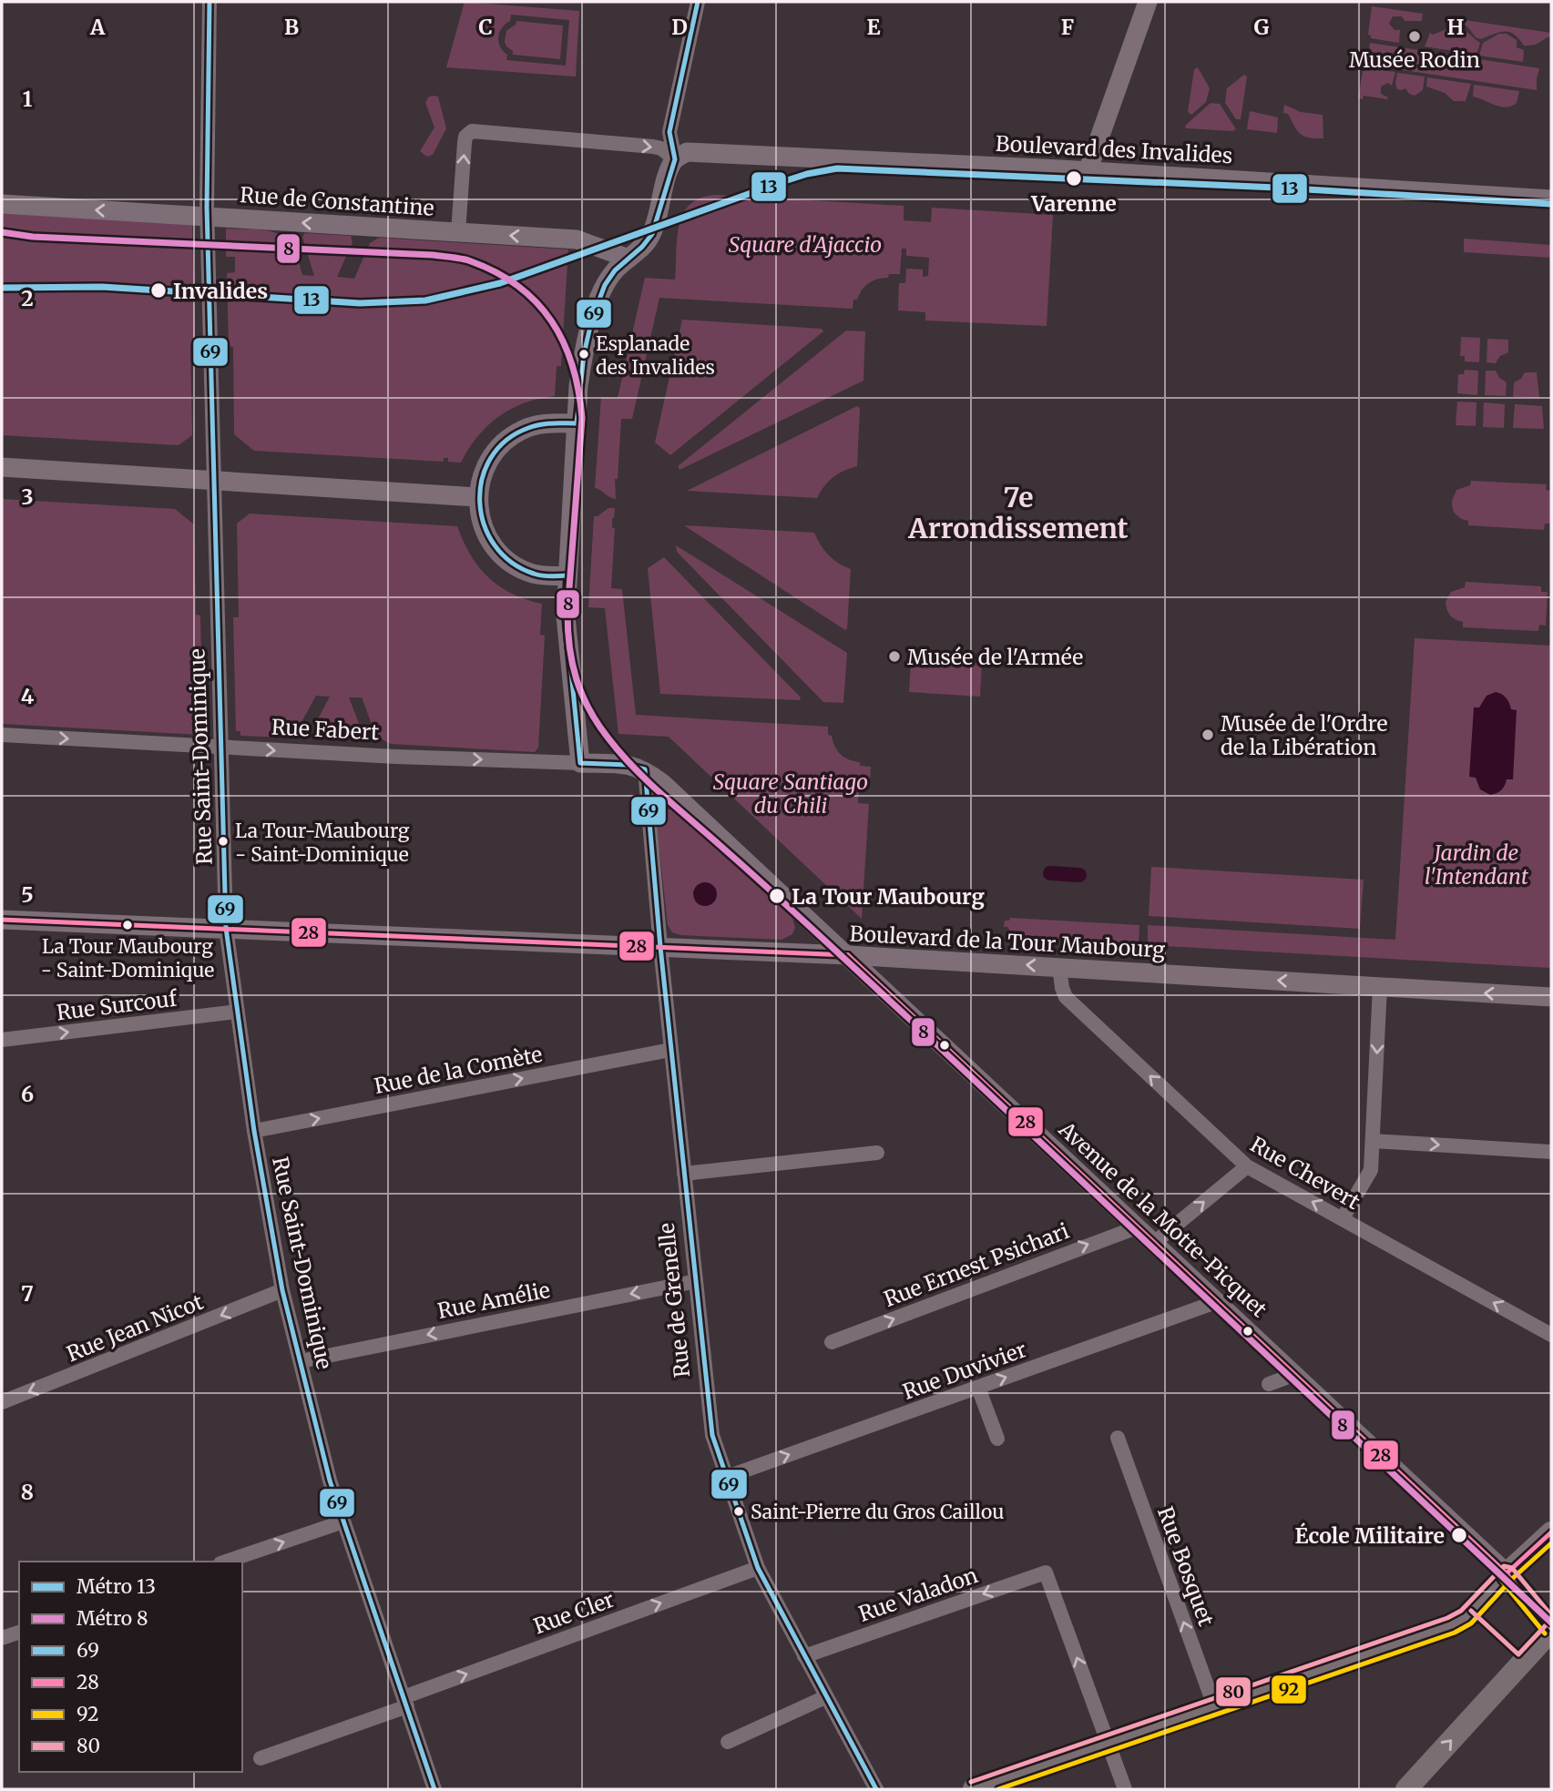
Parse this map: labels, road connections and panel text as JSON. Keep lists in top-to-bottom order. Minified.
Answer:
{"streets":{"main road":["Boulevard des Invalides","Rue de Constantine","Rue Fabert","Boulevard de la Tour Maubourg","Avenue de la Motte-Picquet"],"street":["Rue Saint-Dominique","Rue Surcouf","Rue de la Comète","Rue Chevert","Rue Ernest Psichari","Rue Amélie","Rue de Grenelle","Rue Jean Nicot","Rue Duvivier","Rue Bosquet","Rue Valadon","Rue Cler"]},"crossings":[["Rue de Constantine","Rue Saint-Dominique"],["Rue Fabert","Rue Saint-Dominique"],["Rue Fabert","Avenue de la Motte-Picquet"],["Rue Fabert","Rue de Grenelle"],["Rue Saint-Dominique","Boulevard de la Tour Maubourg"],["Rue Saint-Dominique","Rue Surcouf"],["Rue Saint-Dominique","Rue de la Comète"],["Rue Saint-Dominique","Rue Amélie"],["Rue Saint-Dominique","Rue Jean Nicot"],["Rue Saint-Dominique","Rue Cler"],["Boulevard de la Tour Maubourg","Rue Chevert"],["Boulevard de la Tour Maubourg","Avenue de la Motte-Picquet"],["Boulevard de la Tour Maubourg","Rue de Grenelle"],["Rue de la Comète","Rue de Grenelle"],["Avenue de la Motte-Picquet","Rue Ernest Psichari"],["Avenue de la Motte-Picquet","Rue de Grenelle"],["Avenue de la Motte-Picquet","Rue Duvivier"],["Rue Amélie","Rue de Grenelle"],["Rue de Grenelle","Rue Duvivier"],["Rue de Grenelle","Rue Valadon"],["Rue de Grenelle","Rue Cler"]],"one_way":["Rue de Constantine","Rue Fabert","Boulevard de la Tour Maubourg","Rue Surcouf","Rue de la Comète","Rue Chevert","Rue Ernest Psichari","Rue Amélie","Rue Jean Nicot","Rue Duvivier","Rue Bosquet","Rue Cler"],"districts":["7e Arrondissement"],"parks":["Square d'Ajaccio","Square Santiago du Chili","Jardin de l'Intendant"],"places":["Musée Rodin","Varenne","Invalides","Esplanade des Invalides","Musée de l'Armée","Musée de l'Ordre de la Libération","La Tour-Maubourg - Saint-Dominique","La Tour Maubourg","La Tour Maubourg - Saint-Dominique","Saint-Pierre du Gros Caillou","École Militaire"],"lines":["transit line 69","metro line 13","metro line 8","transit line 28","transit line 92","transit line 80"],"legend":["Métro 13","Métro 8","69","28","92","80"],"grid":{"columns":["A","B","C","D","E","F","G","H"],"rows":["1","2","3","4","5","6","7","8"]}}
